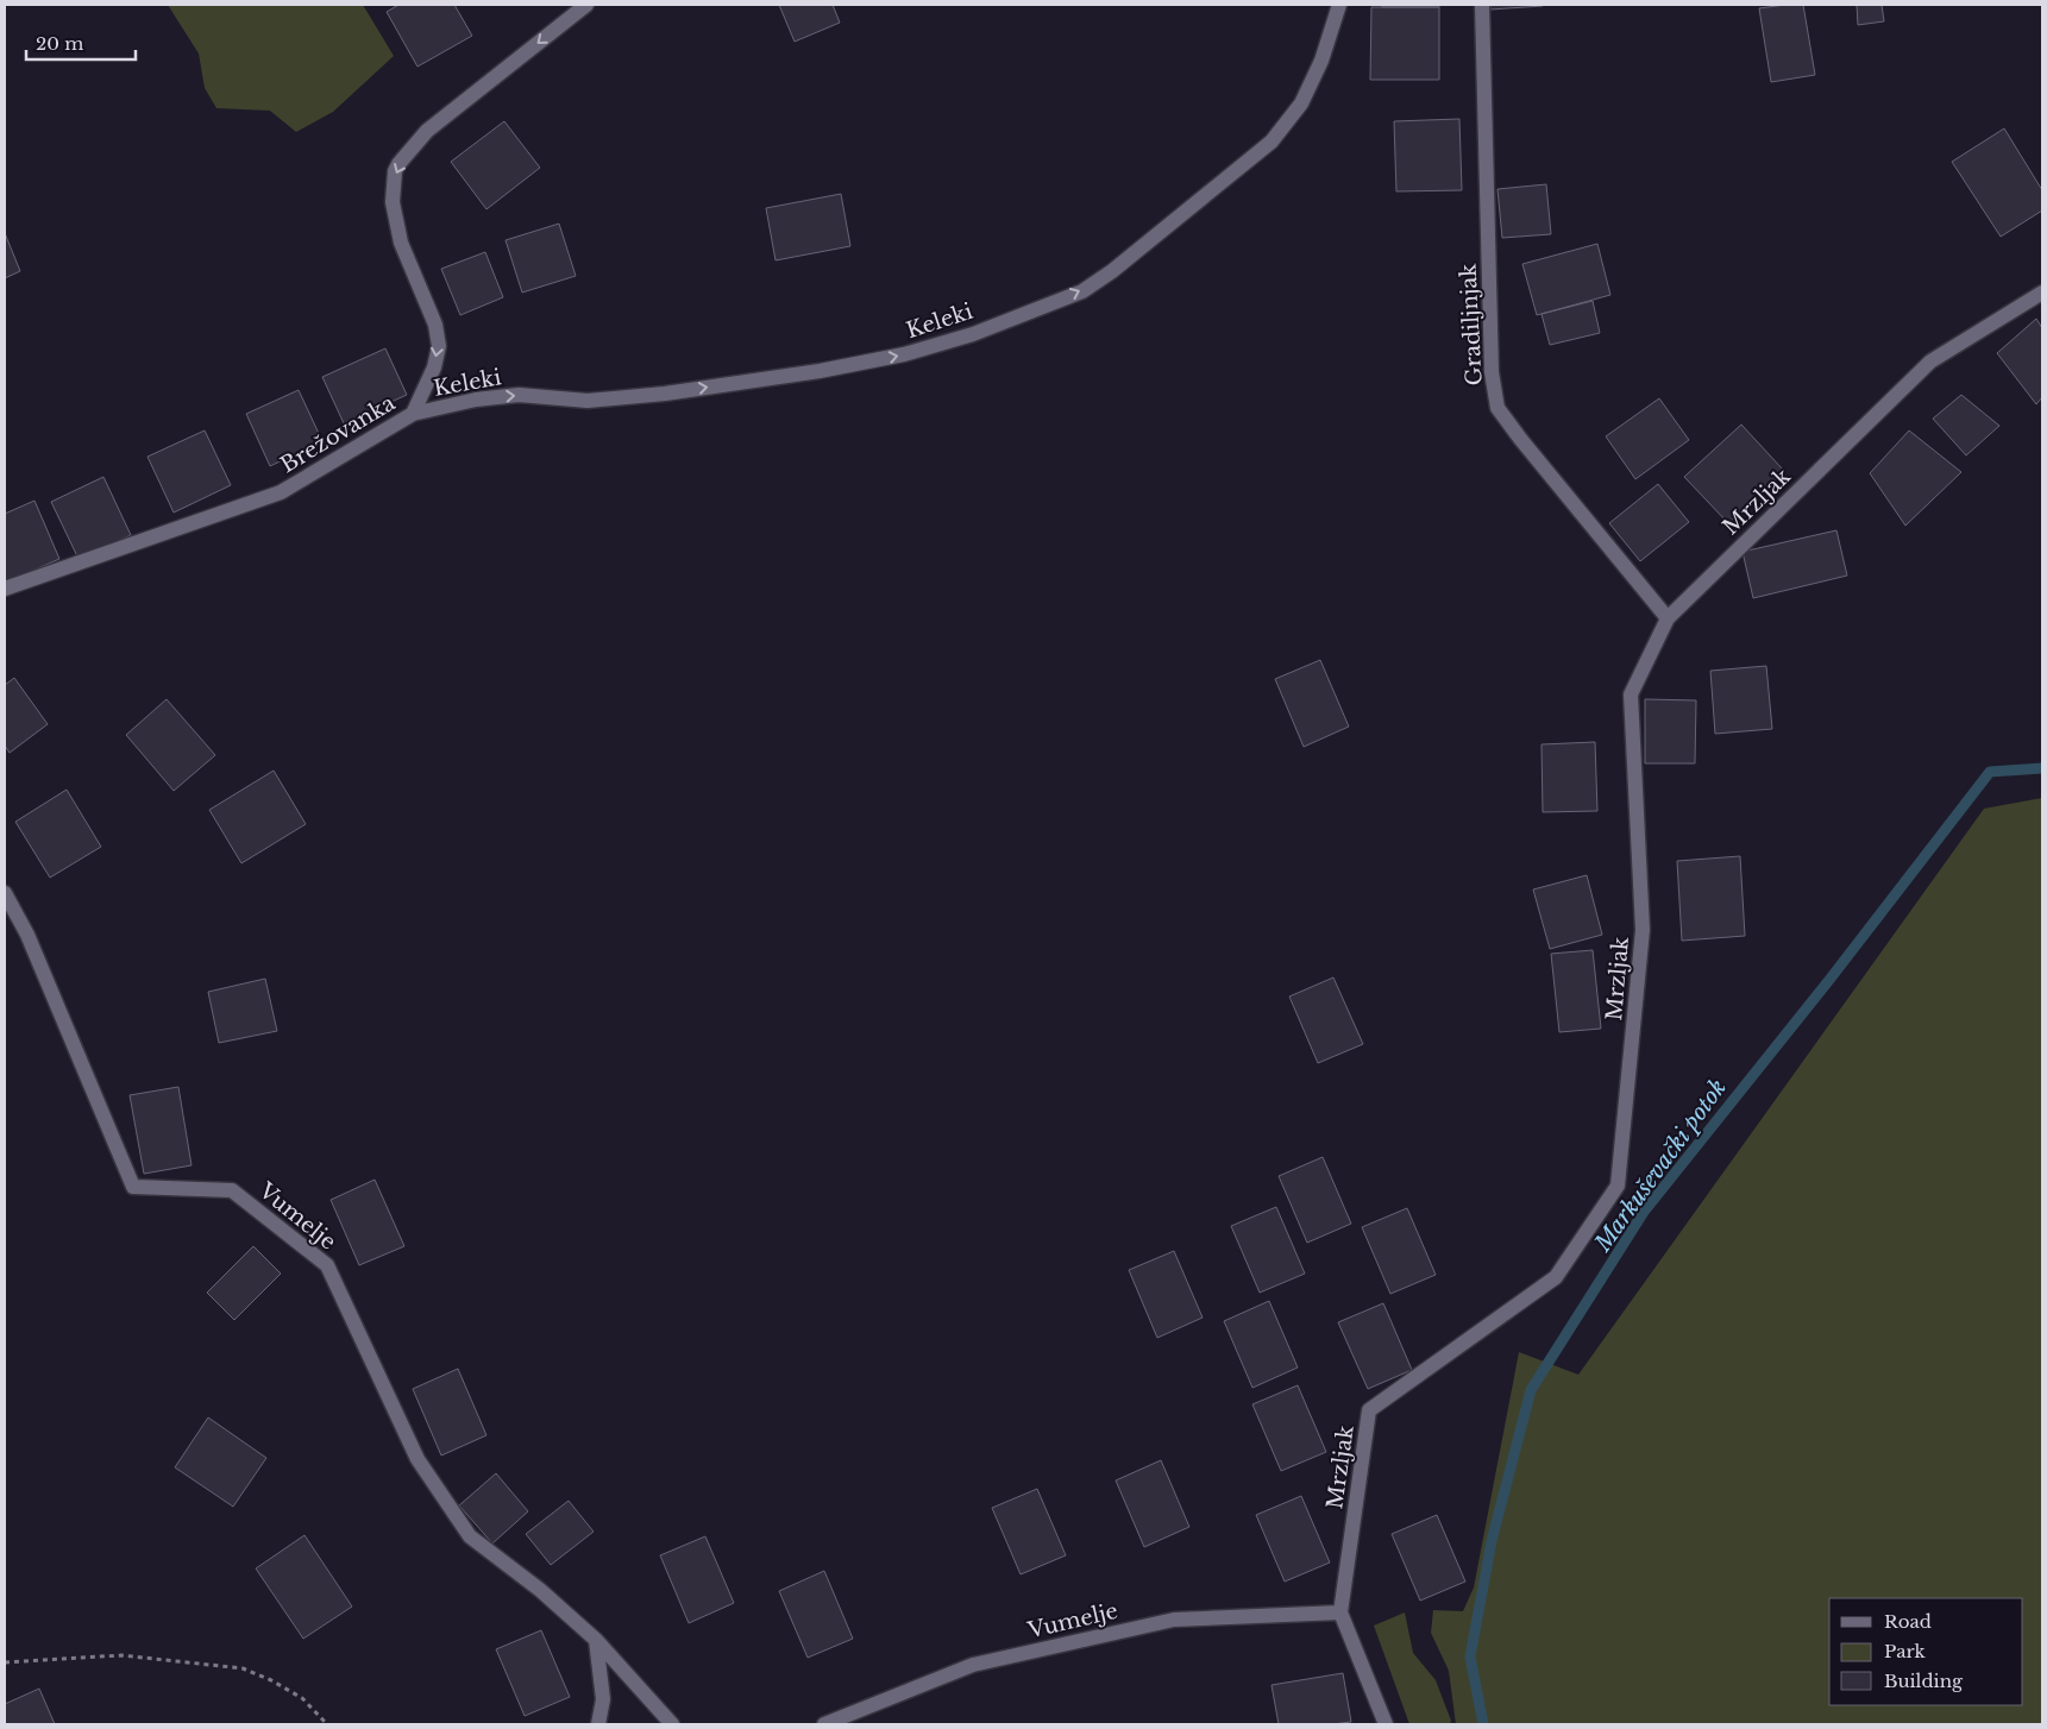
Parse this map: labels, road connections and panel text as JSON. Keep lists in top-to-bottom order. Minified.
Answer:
{"streets":{"street":["Keleki","Gradiljnjak","Brežovanka","Mrzljak","Vumelje"]},"crossings":[["Keleki","Brežovanka"],["Gradiljnjak","Mrzljak"],["Mrzljak","Vumelje"]],"one_way":["Keleki","Brežovanka"],"water":["Markuševački potok"],"legend":["Road","Park","Building"],"scale_bar":"20 m"}
